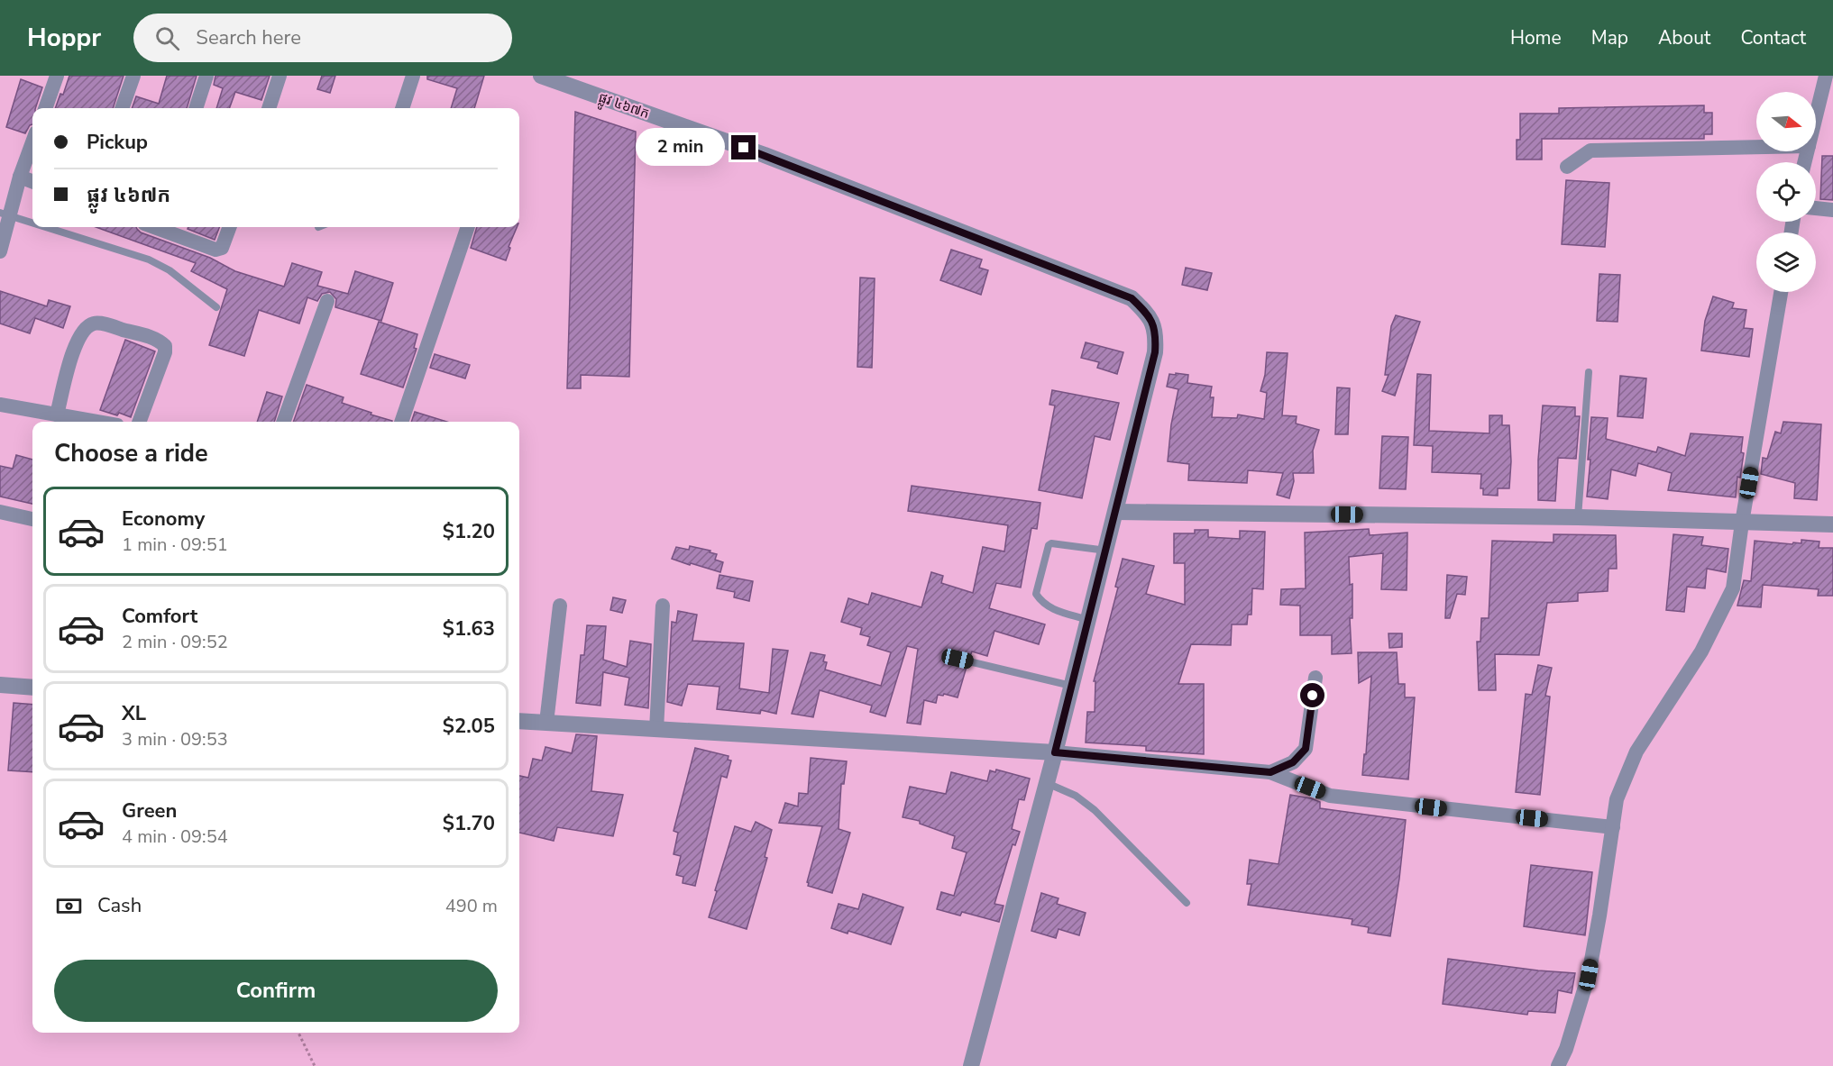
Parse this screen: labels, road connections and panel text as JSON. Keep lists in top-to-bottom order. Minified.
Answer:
{"streets":{"street":["ផ្លូវ ៤៦៧ក"]},"north":"right","page":{"header":"Hoppr","search":"Search here","nav":["Home","Map","About","Contact"],"banner":["Pickup","ផ្លូវ ៤៦៧ក"],"bubble":"2 min","heading":"Choose a ride","list":[{"name":"Economy","note":"1 min · 09:51","value":"$1.20"},{"name":"Comfort","note":"2 min · 09:52","value":"$1.63"},{"name":"XL","note":"3 min · 09:53","value":"$2.05"},{"name":"Green","note":"4 min · 09:54","value":"$1.70"}],"pay":["Cash","490 m"],"buttons":"Confirm"}}
